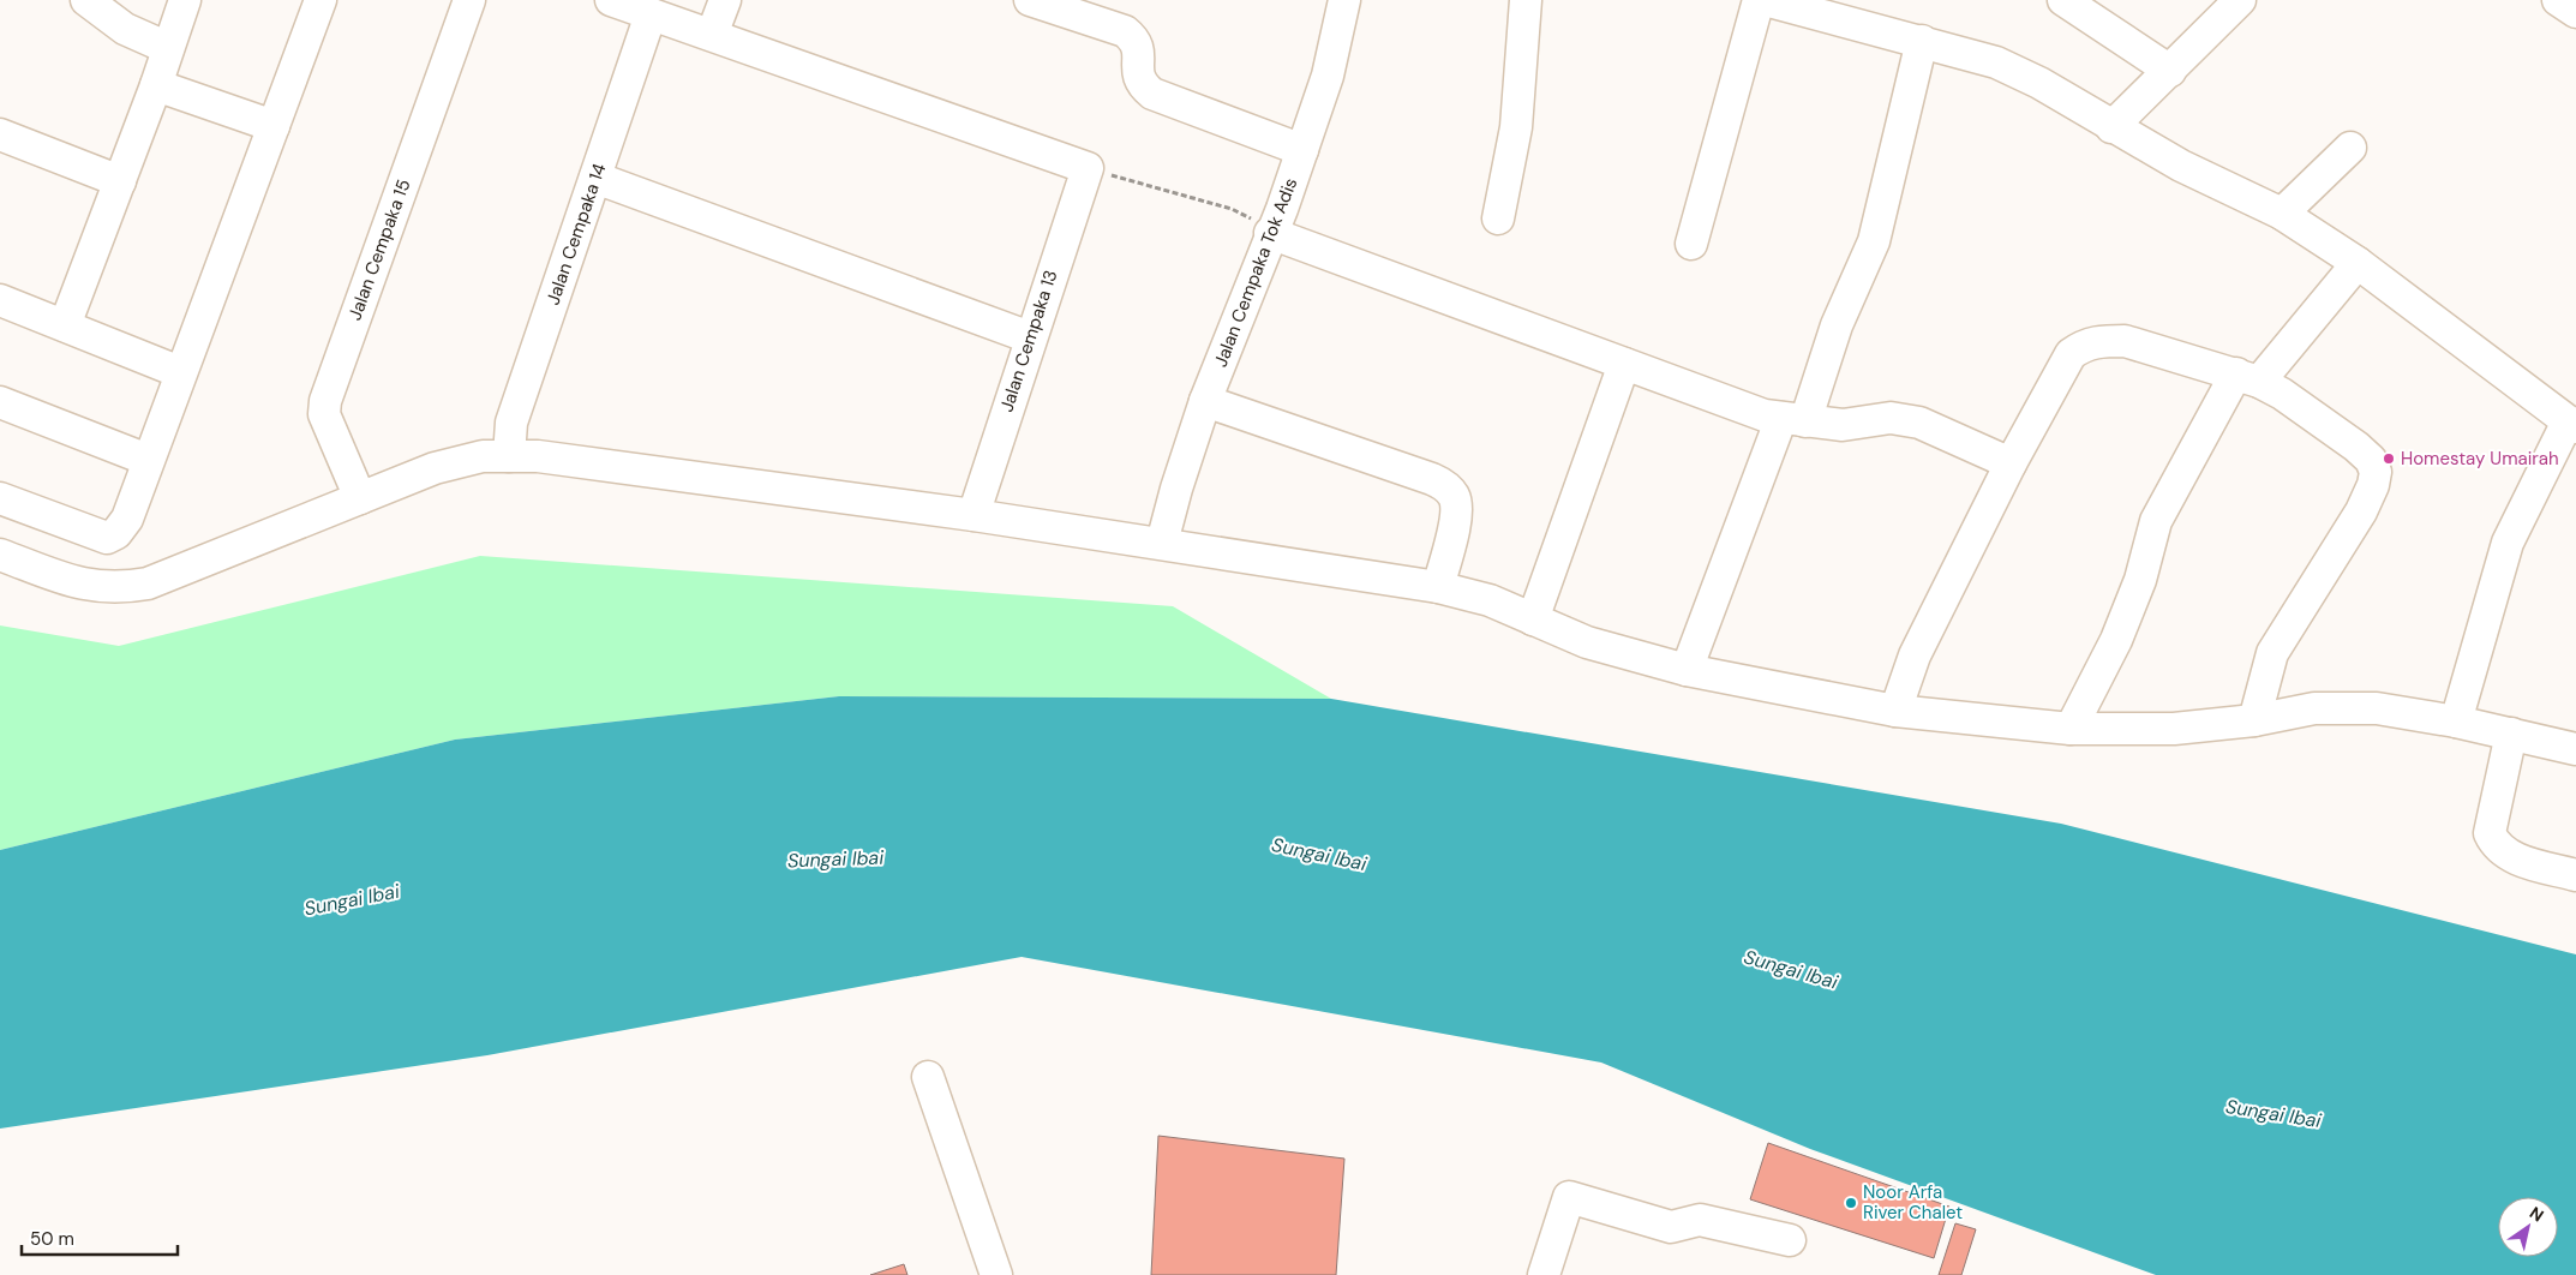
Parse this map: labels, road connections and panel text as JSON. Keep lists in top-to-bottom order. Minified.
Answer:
{"streets":{"street":["Jalan Cempaka 14","Jalan Cempaka 15","Jalan Cempaka Tok Adis","Jalan Cempaka 13"]},"water":["Sungai Ibai"],"places":["Homestay Umairah","Noor Arfa River Chalet"],"scale_bar":"50 m","north":"top right"}
